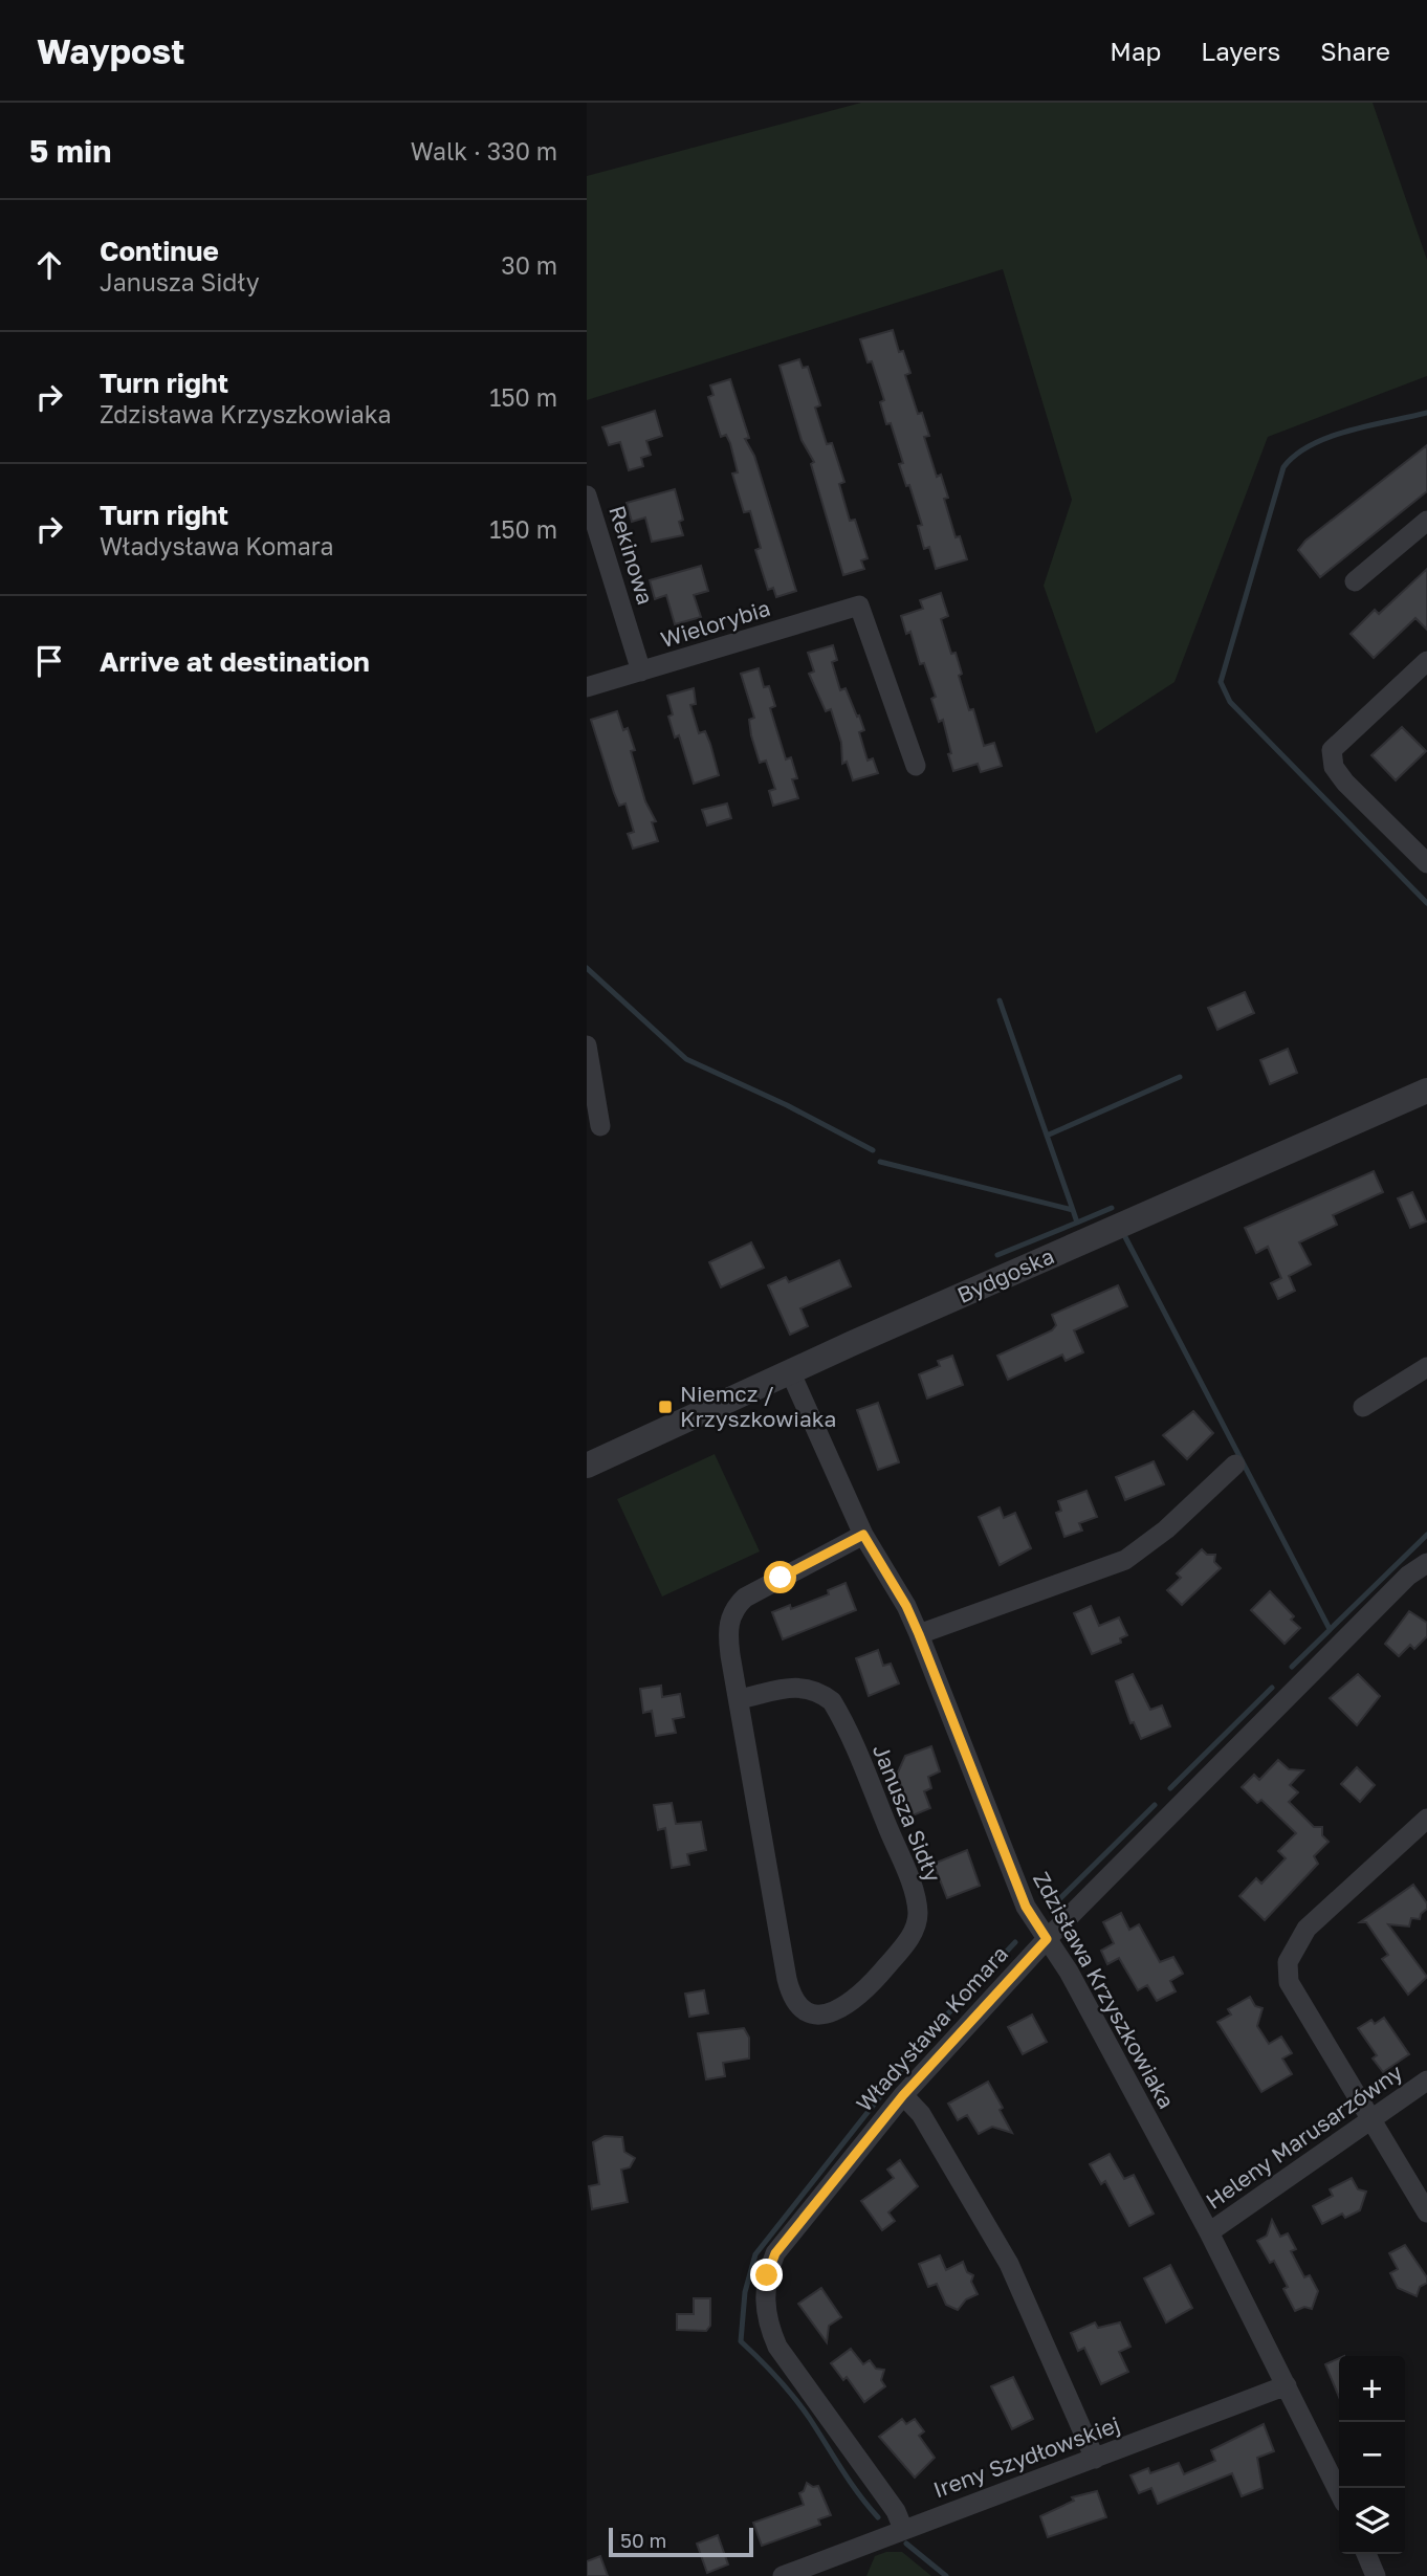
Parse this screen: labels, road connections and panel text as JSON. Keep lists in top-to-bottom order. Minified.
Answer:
{"streets":{"street":["Rekinowa","Wielorybia","Bydgoska","Janusza Sidły","Zdzisława Krzyszkowiaka","Władysława Komara","Heleny Marusarzówny","Ireny Szydłowskiej"]},"crossings":[["Rekinowa","Wielorybia"],["Bydgoska","Zdzisława Krzyszkowiaka"],["Janusza Sidły","Zdzisława Krzyszkowiaka"],["Zdzisława Krzyszkowiaka","Władysława Komara"],["Zdzisława Krzyszkowiaka","Heleny Marusarzówny"],["Zdzisława Krzyszkowiaka","Ireny Szydłowskiej"],["Władysława Komara","Ireny Szydłowskiej"]],"places":{"transit":["Niemcz / Krzyszkowiaka"]},"scale_bar":"50 m","page":{"header":"Waypost","nav":["Map","Layers","Share"],"heading":["5 min","Walk · 330 m"],"list":[["Continue","Janusza Sidły","30 m"],["Turn right","Zdzisława Krzyszkowiaka","150 m"],["Turn right","Władysława Komara","150 m"],"Arrive at destination"],"map_buttons":["+","−"],"scale":"50 m"}}
